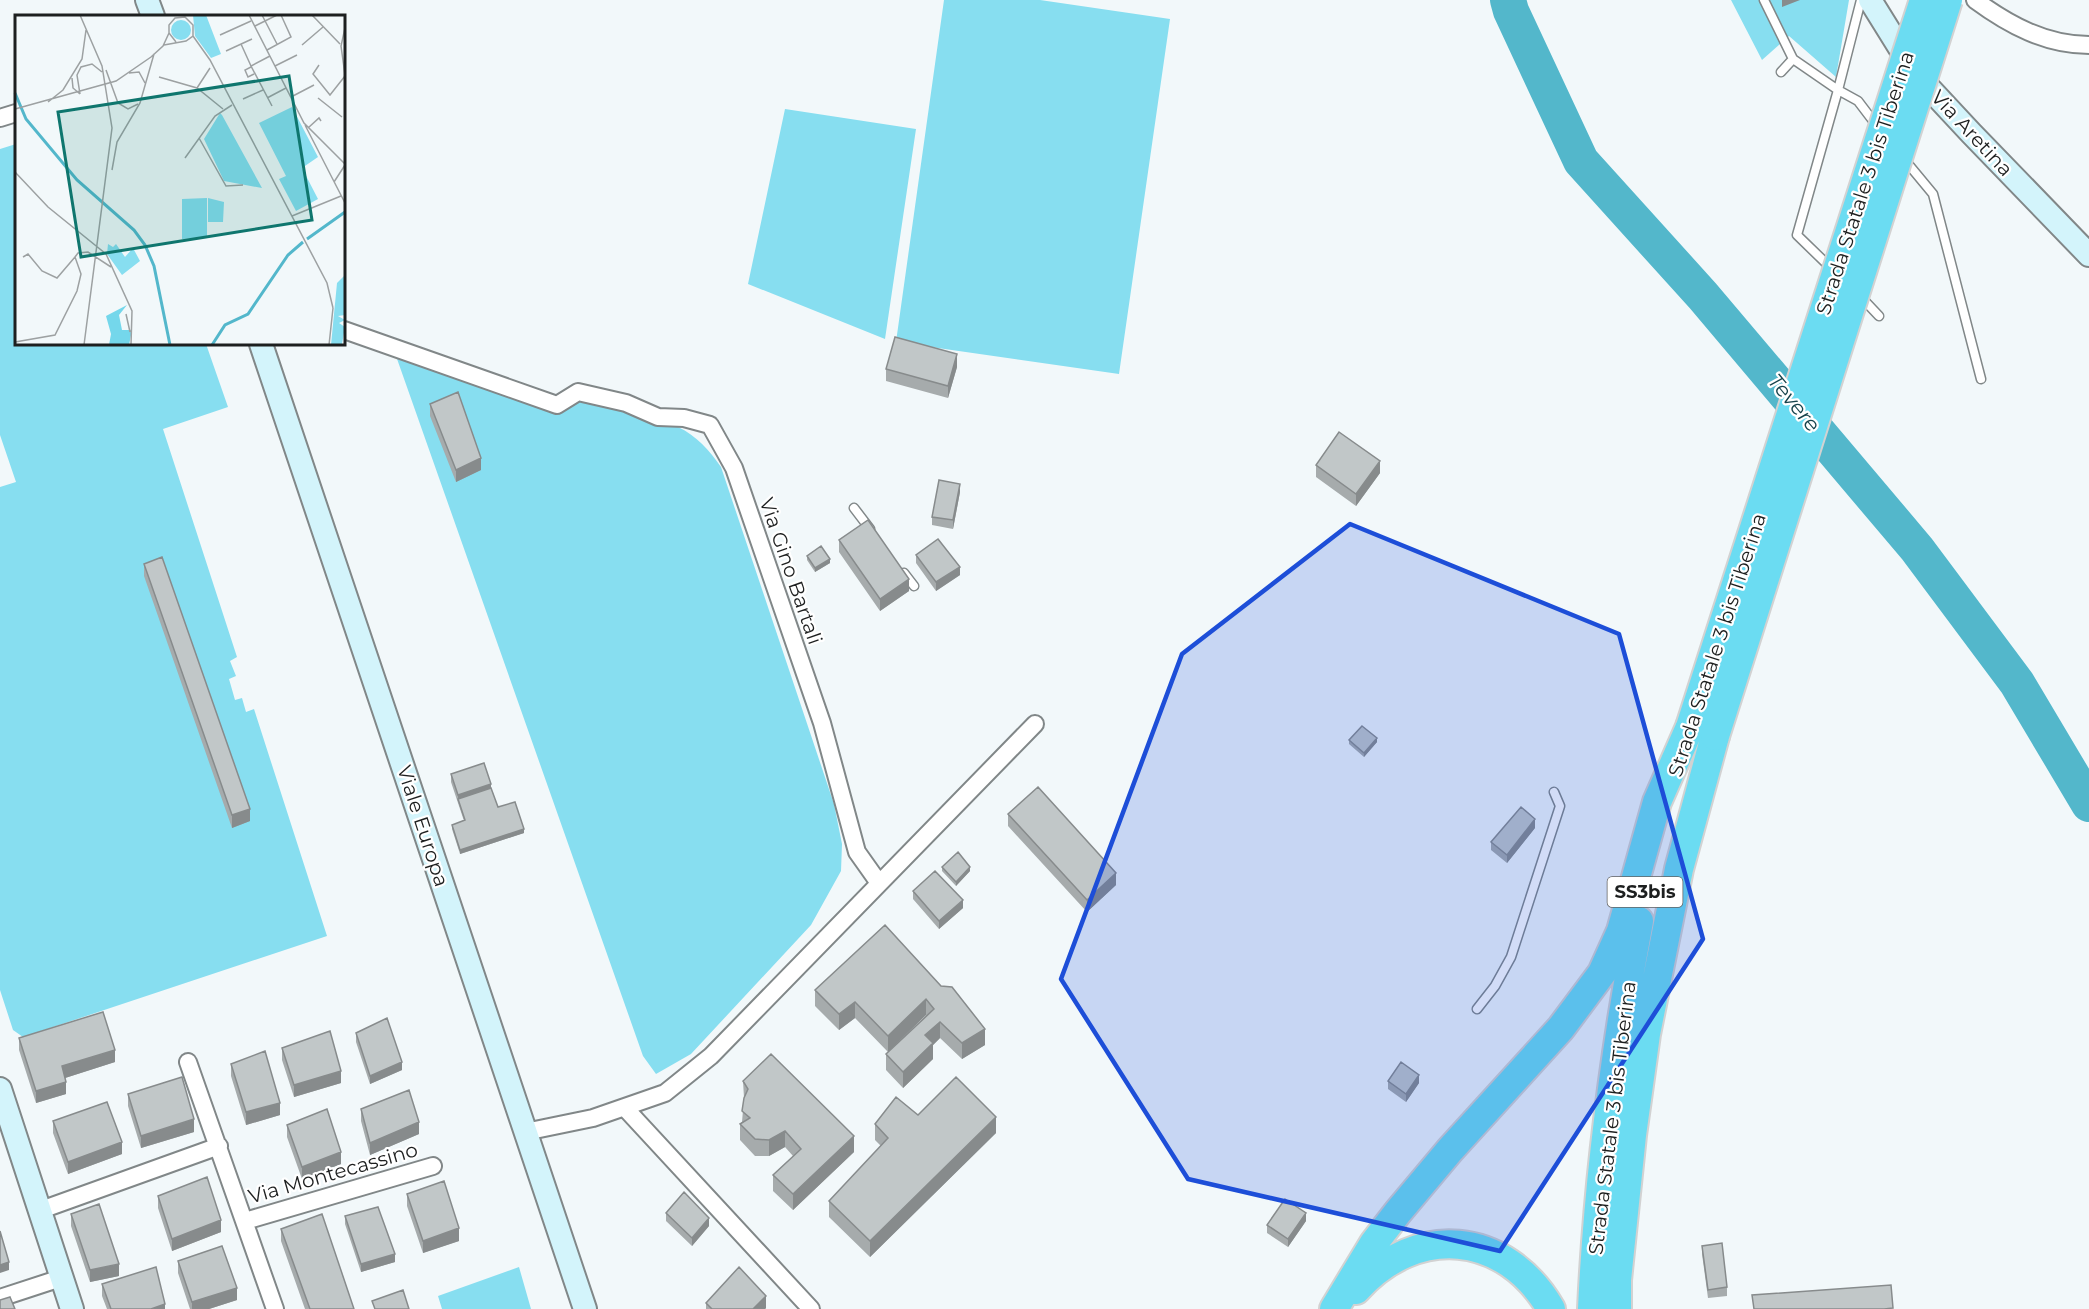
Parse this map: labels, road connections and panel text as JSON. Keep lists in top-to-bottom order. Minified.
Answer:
{"streets":{"highway":["Strada Statale 3 bis Tiberina","SS3bis"],"main road":["Via Aretina","Viale Europa"],"street":["Via Gino Bartali","Via Montecassino"]},"water":["Tevere"]}
